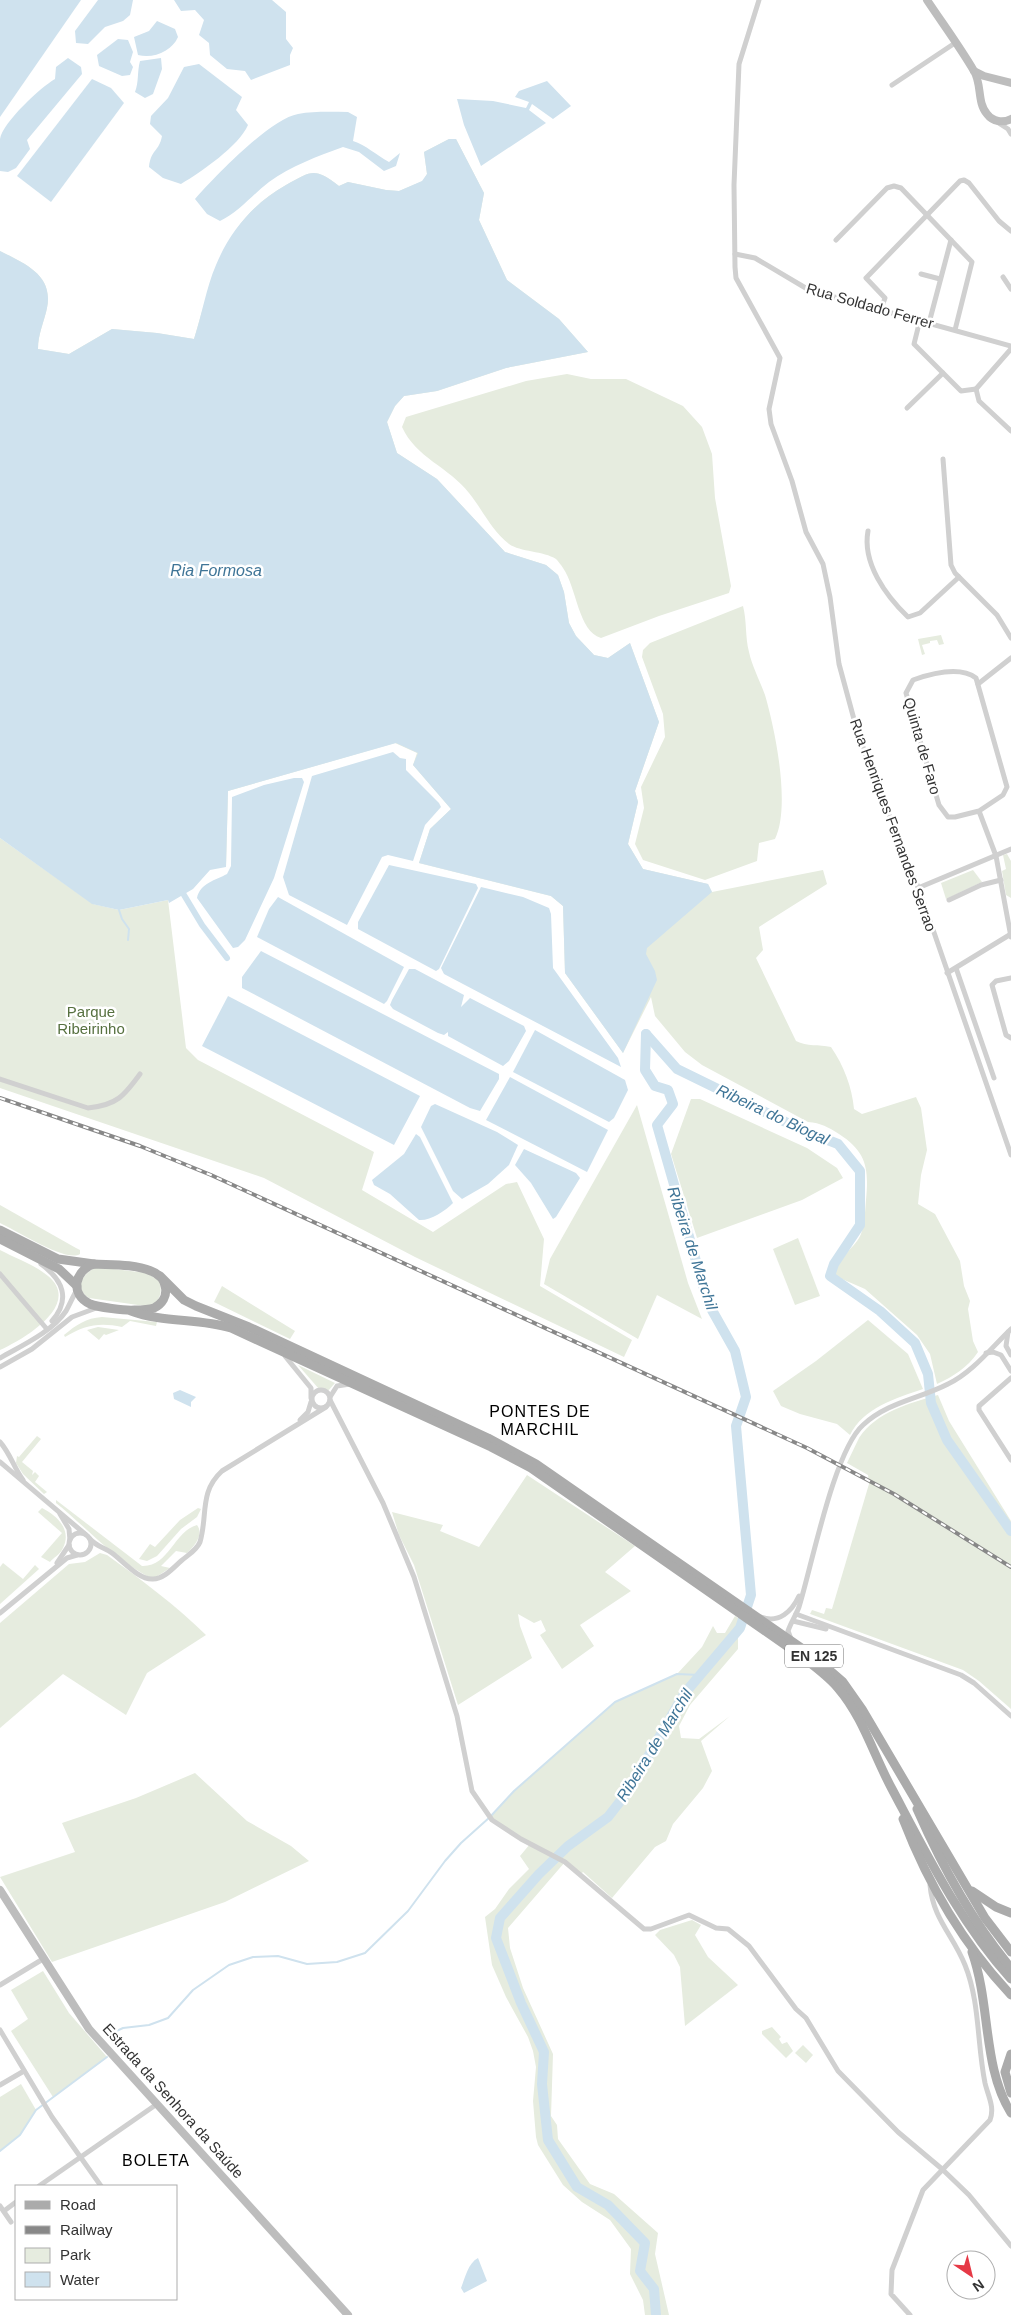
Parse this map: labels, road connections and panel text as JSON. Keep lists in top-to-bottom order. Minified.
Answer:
{"streets":{"main road":["EN 125"],"street":["Rua Soldado Ferrer","Quinta de Faro","Rua Henriques Fernandes Serrao","Estrada da Senhora da Saúde"]},"crossings":[["Rua Soldado Ferrer","Rua Henriques Fernandes Serrao"]],"districts":["PONTES DE MARCHIL","BOLETA"],"water":["Ria Formosa","Ribeira do Biogal","Ribeira de Marchil"],"parks":["Parque Ribeirinho"],"legend":["Road","Railway","Park","Water"],"north":"bottom right"}
